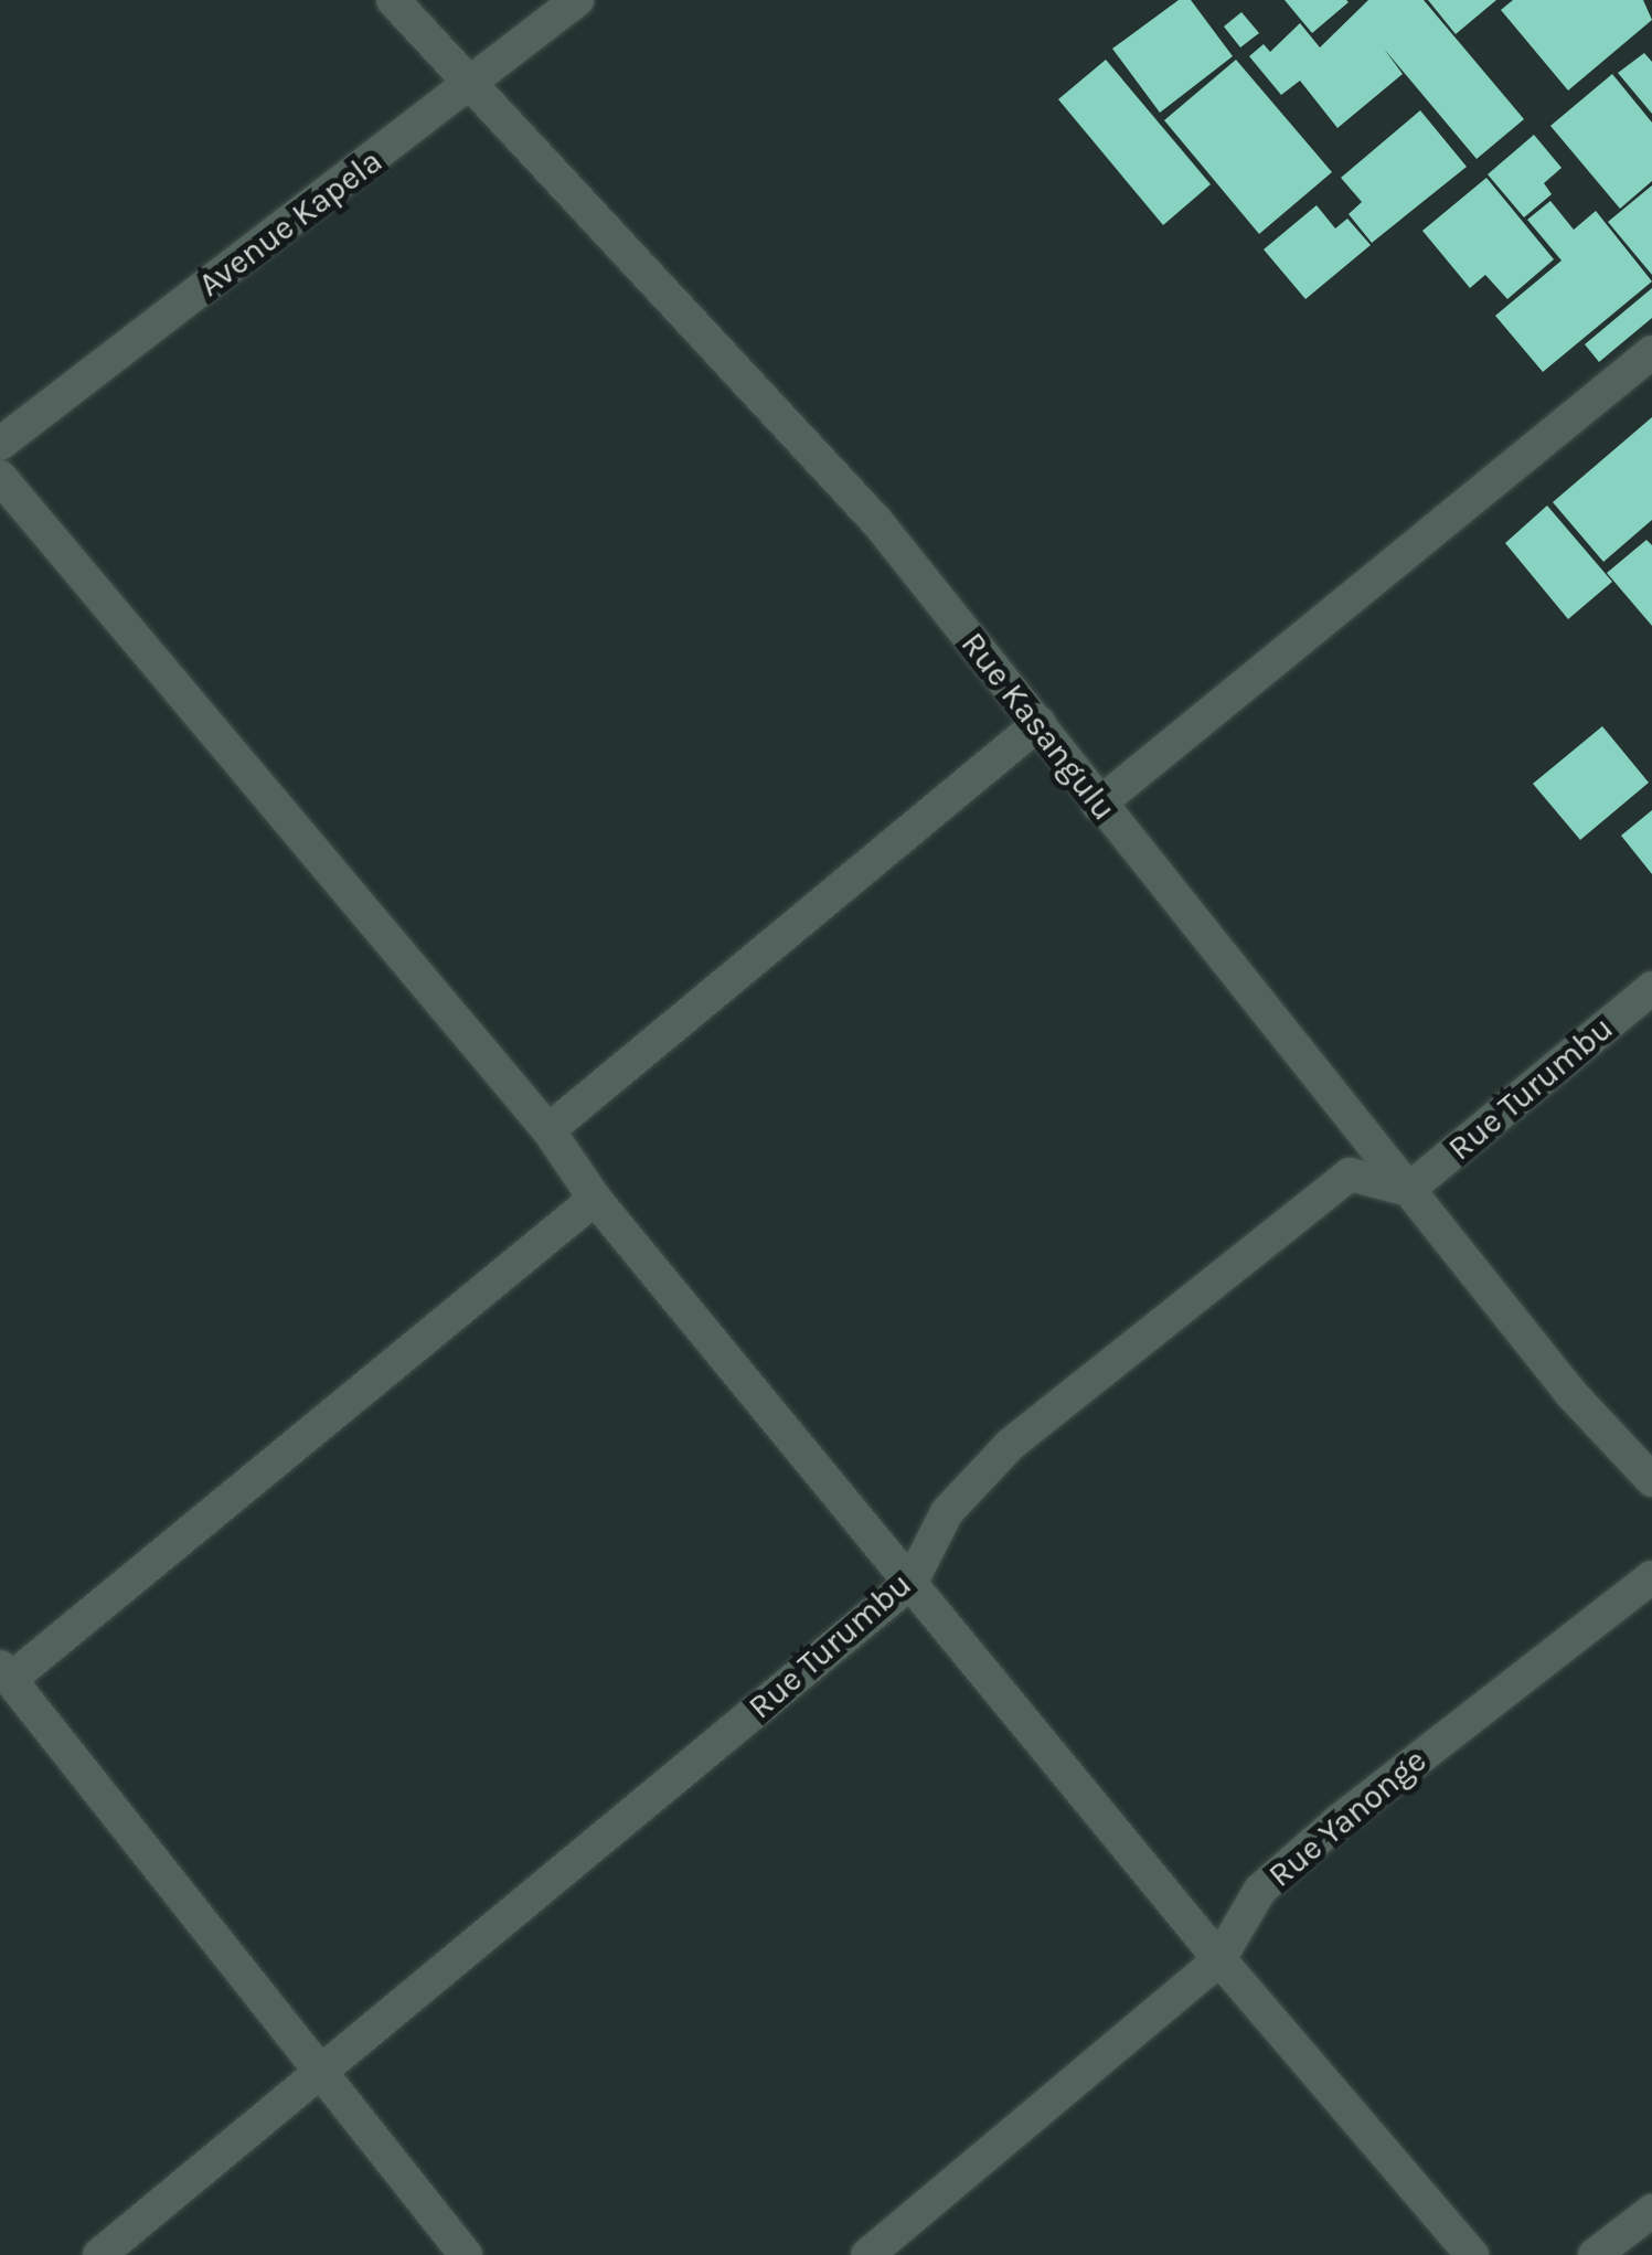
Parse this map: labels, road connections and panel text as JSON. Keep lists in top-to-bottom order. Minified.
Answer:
{"streets":{"street":["Avenue Kapela","Rue Kasangulu","Rue Turumbu","Rue Yanonge"]},"crossings":[["Avenue Kapela","Rue Kasangulu"],["Rue Kasangulu","Rue Turumbu"]]}
